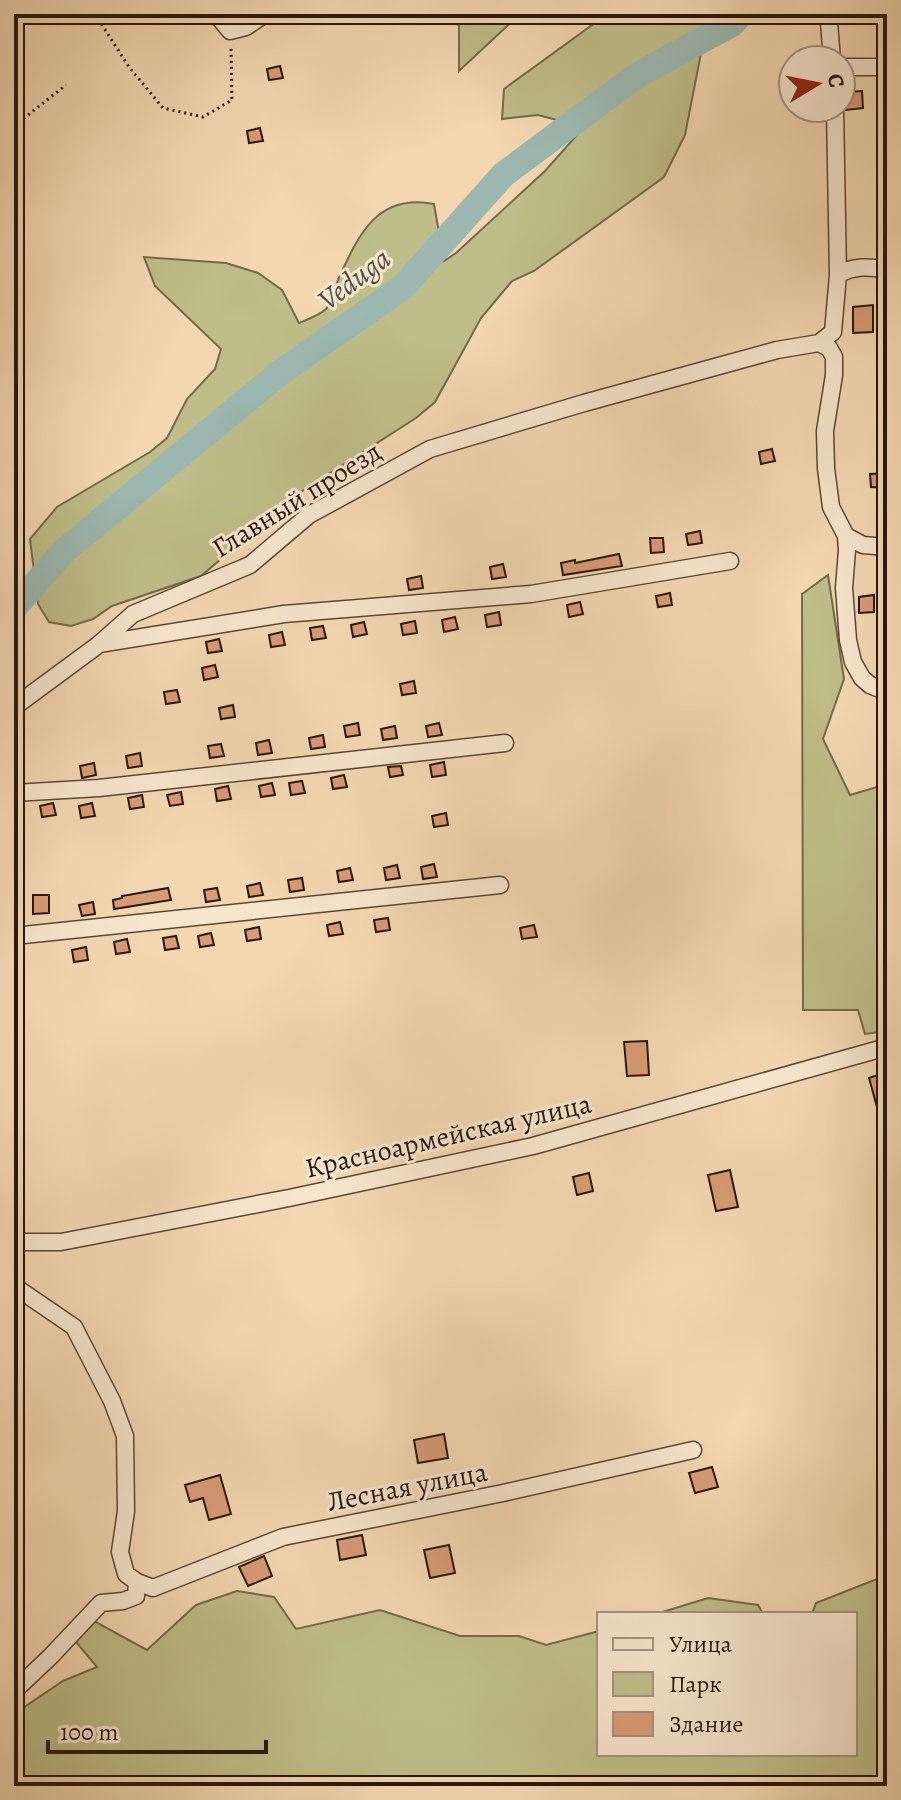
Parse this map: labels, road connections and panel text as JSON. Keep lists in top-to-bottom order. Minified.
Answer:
{"streets":{"street":["Главный проезд","Красноармейская улица","Лесная улица"]},"water":["Veduga"],"legend":["Улица","Парк","Здание"],"scale_bar":"100 m","north":"right"}
